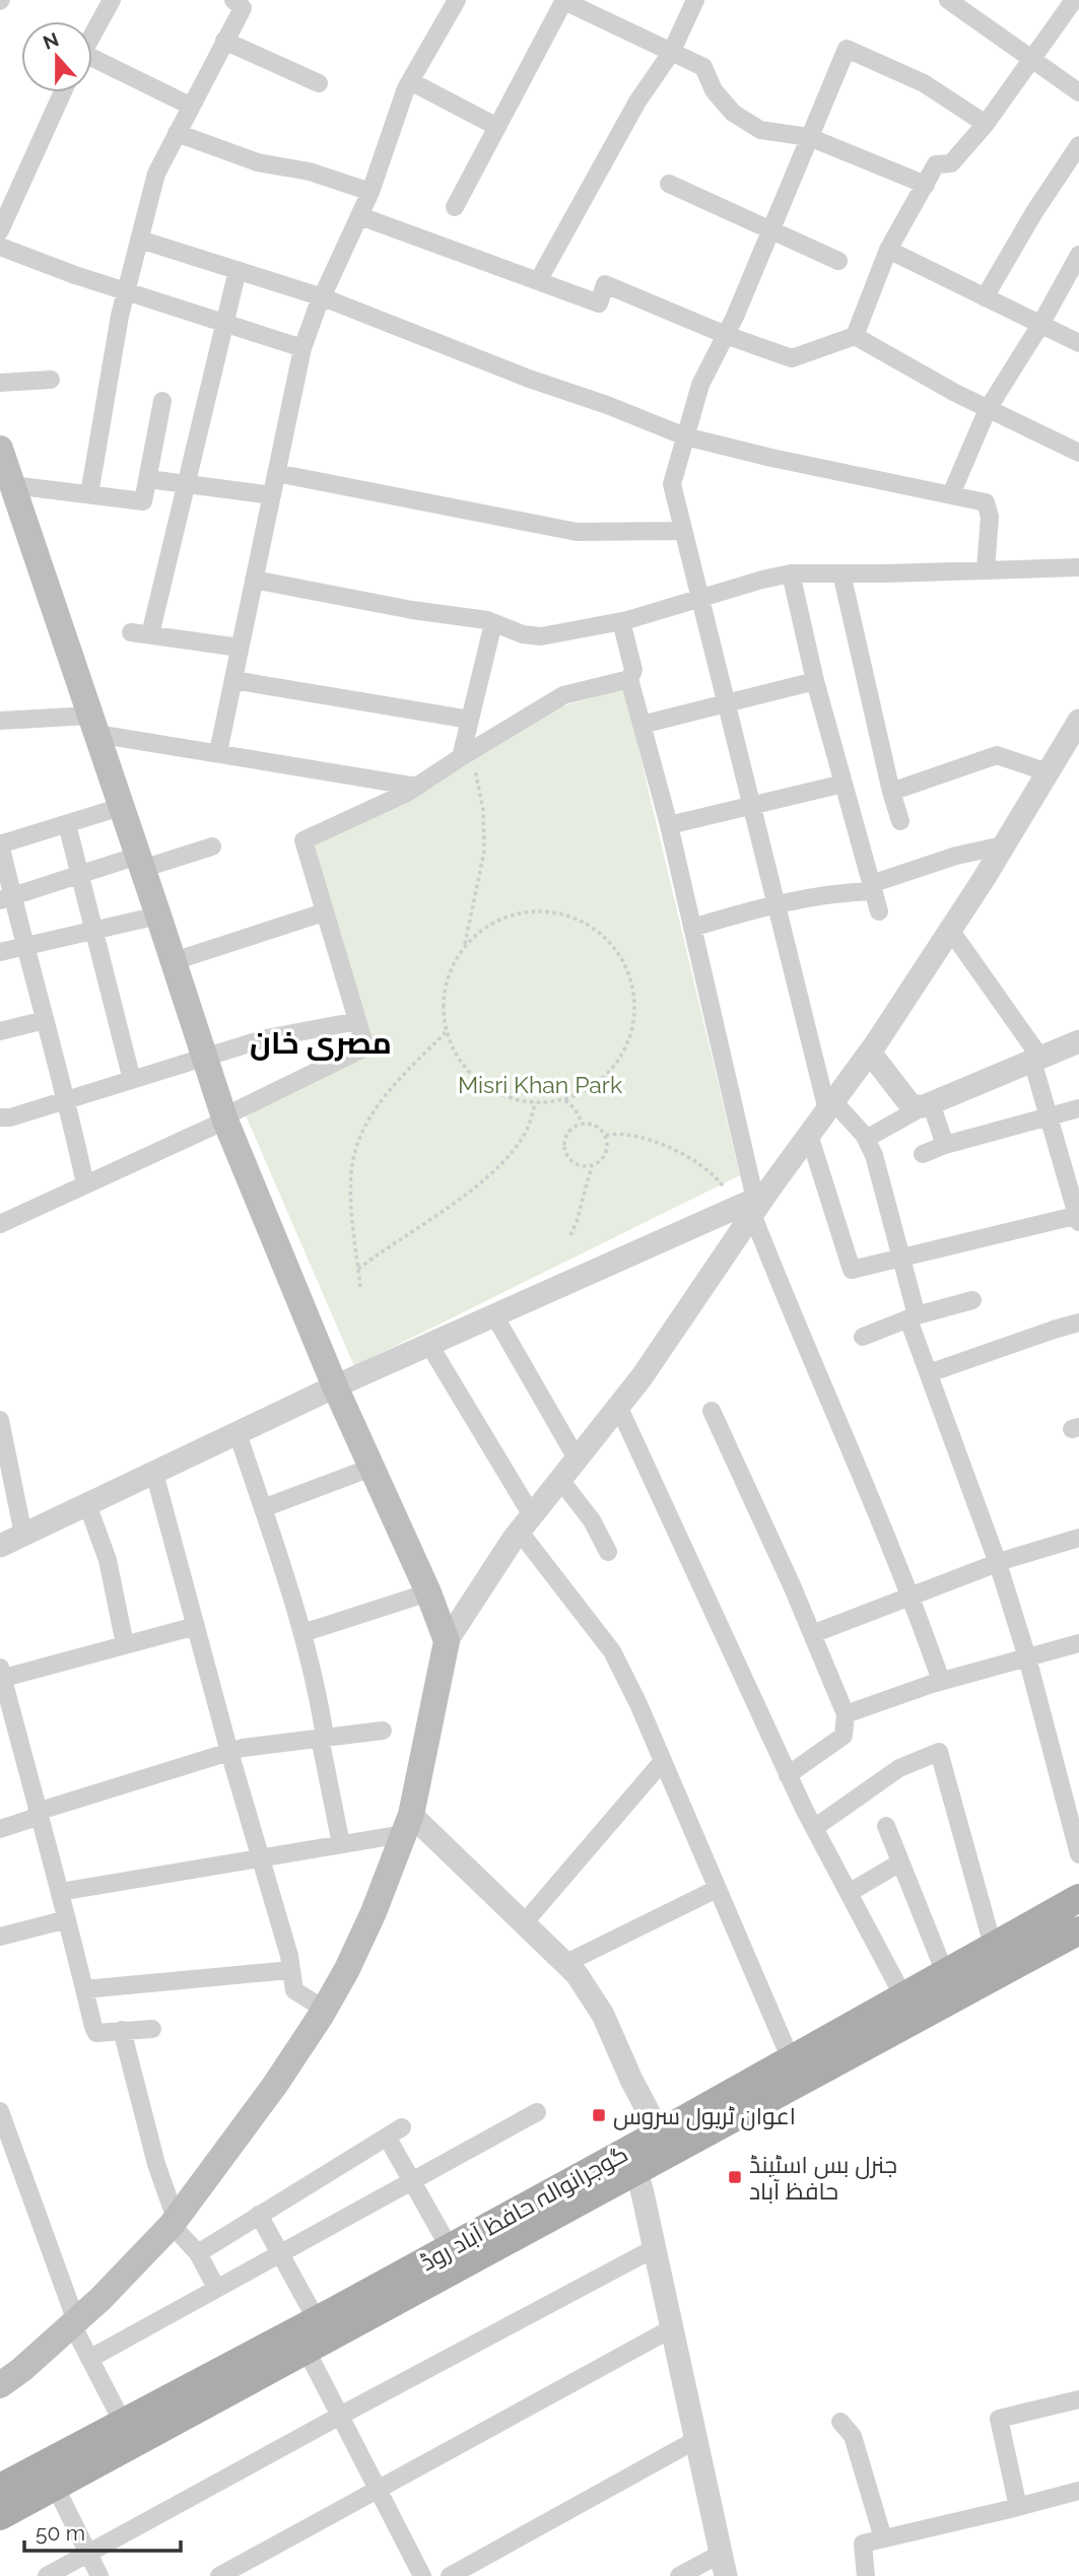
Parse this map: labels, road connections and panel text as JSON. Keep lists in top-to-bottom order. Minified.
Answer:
{"streets":{"main road":["گوجرانوالہ حافظ آباد روڈ"]},"districts":["مصری خان"],"parks":["Misri Khan Park"],"places":{"transit":["اعوان ٹریول سروس","جنرل بس اسٹینڈ حافظ آباد"]},"scale_bar":"50 m","north":"top"}
